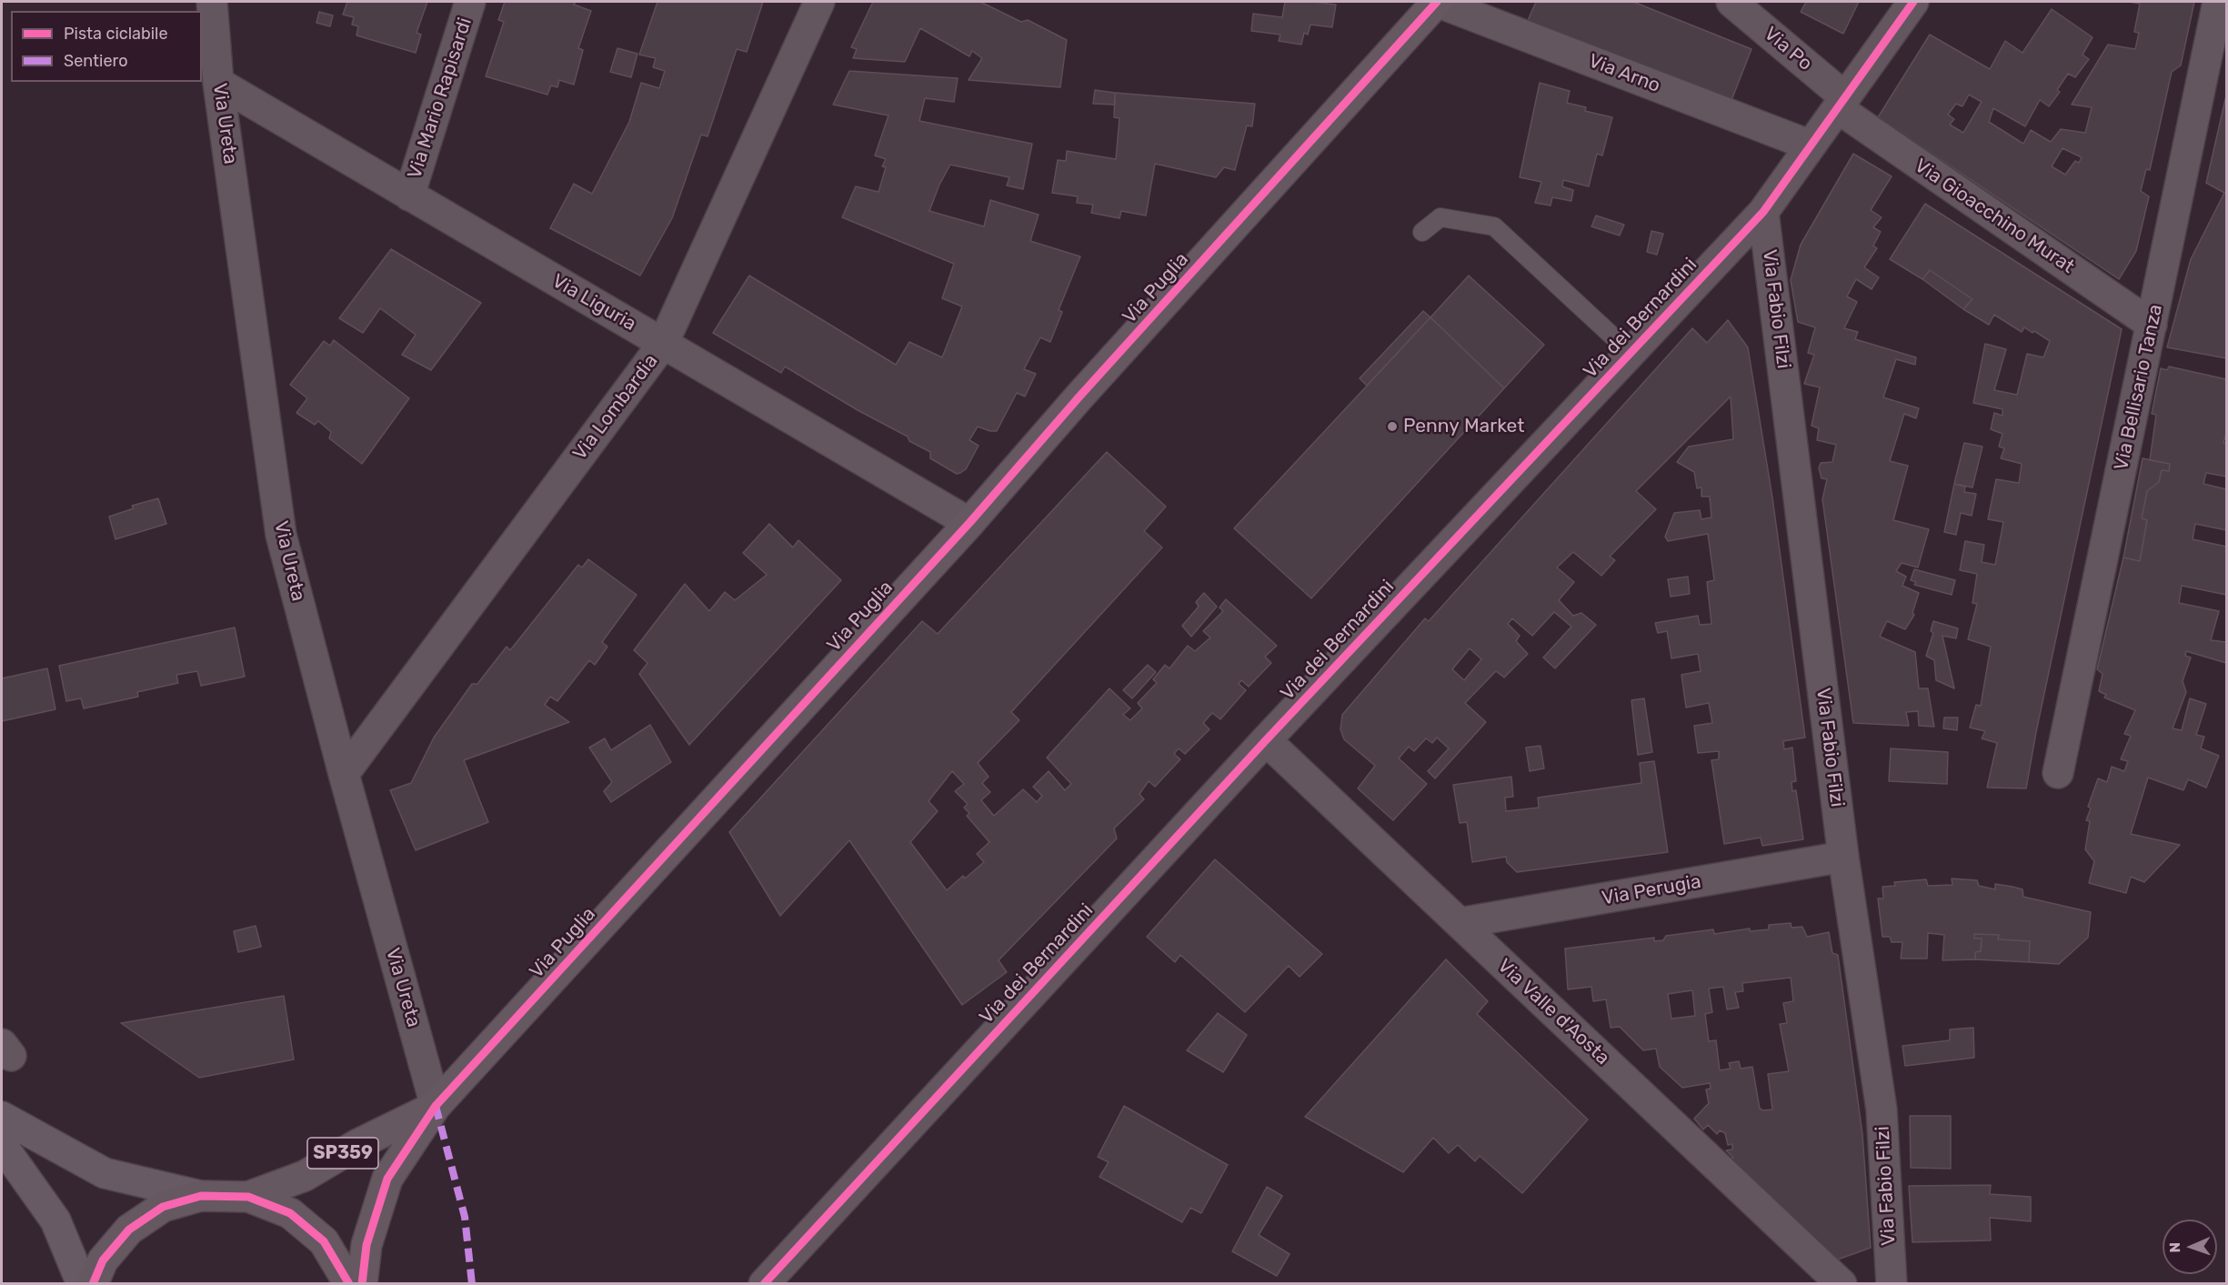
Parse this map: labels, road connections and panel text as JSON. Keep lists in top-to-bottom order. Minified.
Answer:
{"streets":{"main road":["Via Puglia","SP359"],"street":["Via Po","Via Arno","Via Mario Rapisardi","Via Ureta","Via Gioacchino Murat","Via Liguria","Via Fabio Filzi","Via dei Bernardini","Via Bellisario Tanza","Via Lombardia","Via Perugia","Via Valle d'Aosta"]},"crossings":[["Via Po","Via Gioacchino Murat"],["Via Po","Via dei Bernardini"],["Via Arno","Via Puglia"],["Via Arno","Via dei Bernardini"],["Via Mario Rapisardi","Via Liguria"],["Via Ureta","Via Puglia"],["Via Ureta","Via Liguria"],["Via Ureta","Via Lombardia"],["Via Gioacchino Murat","Via dei Bernardini"],["Via Gioacchino Murat","Via Bellisario Tanza"],["Via Puglia","Via Liguria"],["Via Puglia","SP359"],["Via Liguria","Via Lombardia"],["Via Fabio Filzi","Via dei Bernardini"],["Via Fabio Filzi","Via Perugia"],["Via dei Bernardini","Via Valle d'Aosta"],["Via Perugia","Via Valle d'Aosta"]],"places":["Penny Market"],"legend":["Pista ciclabile","Sentiero"],"north":"left"}
